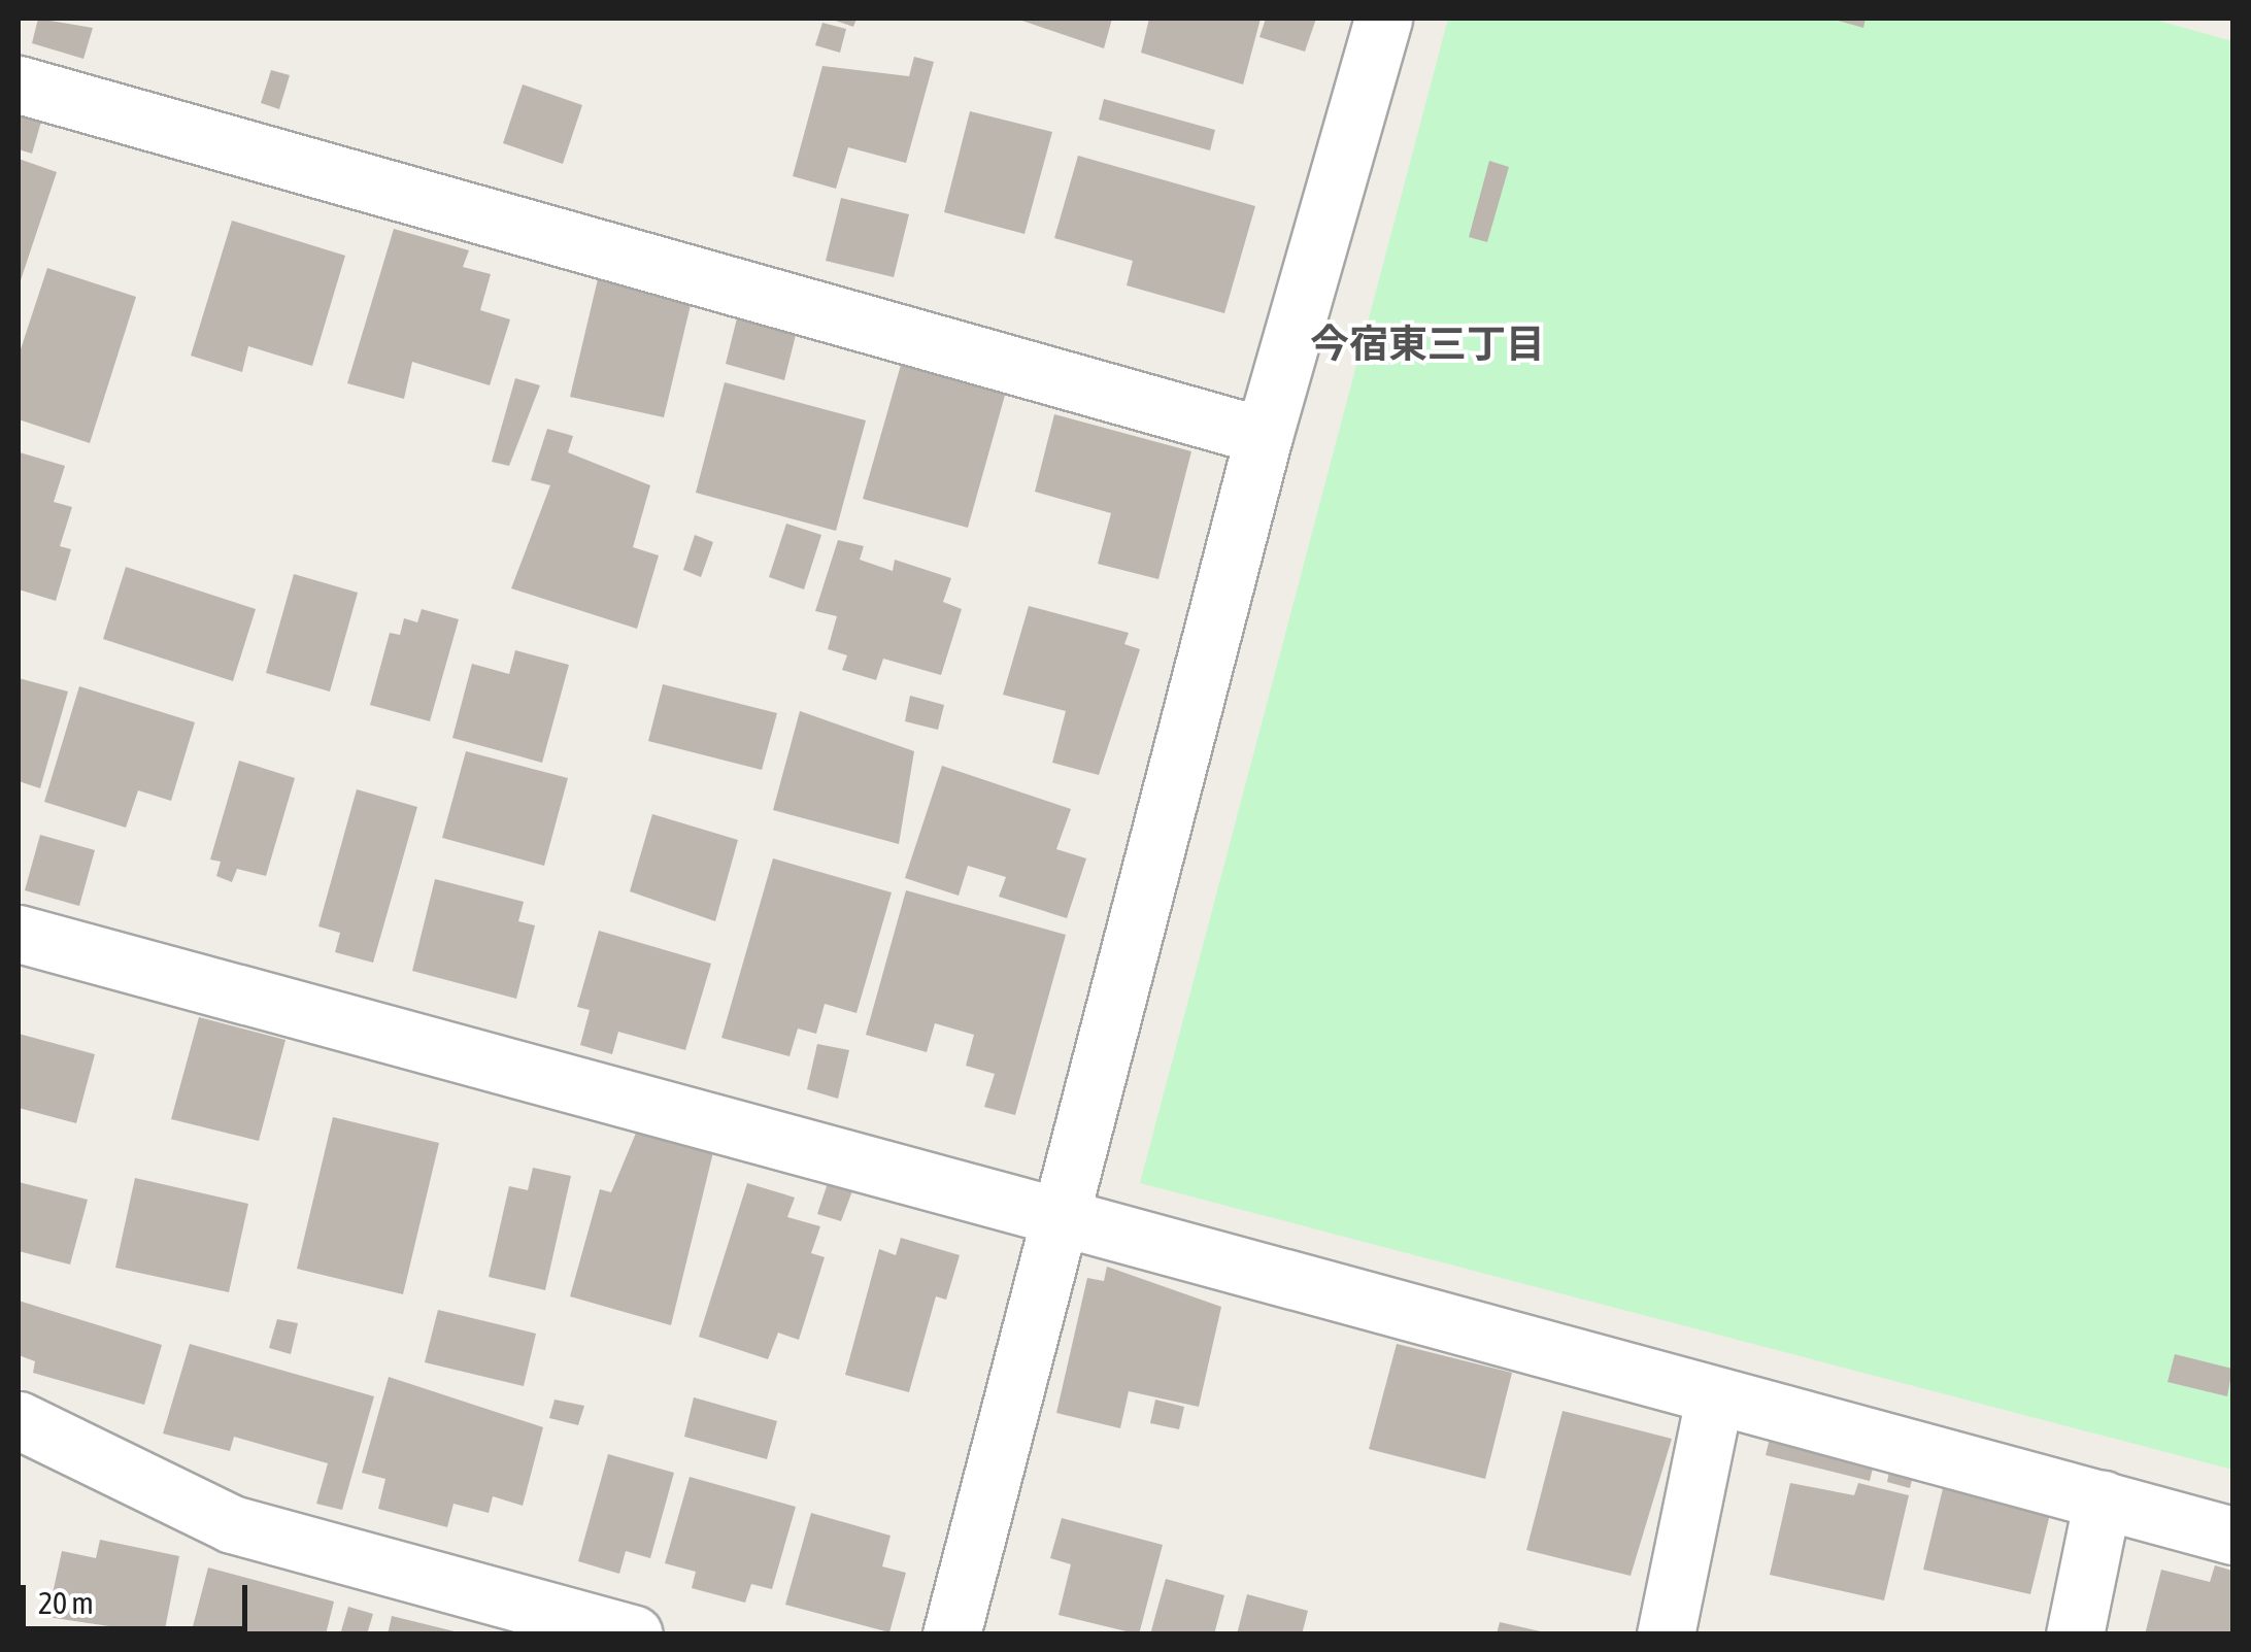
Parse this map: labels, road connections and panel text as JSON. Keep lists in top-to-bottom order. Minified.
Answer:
{"districts":["今宿東三丁目"],"scale_bar":"20 m"}
